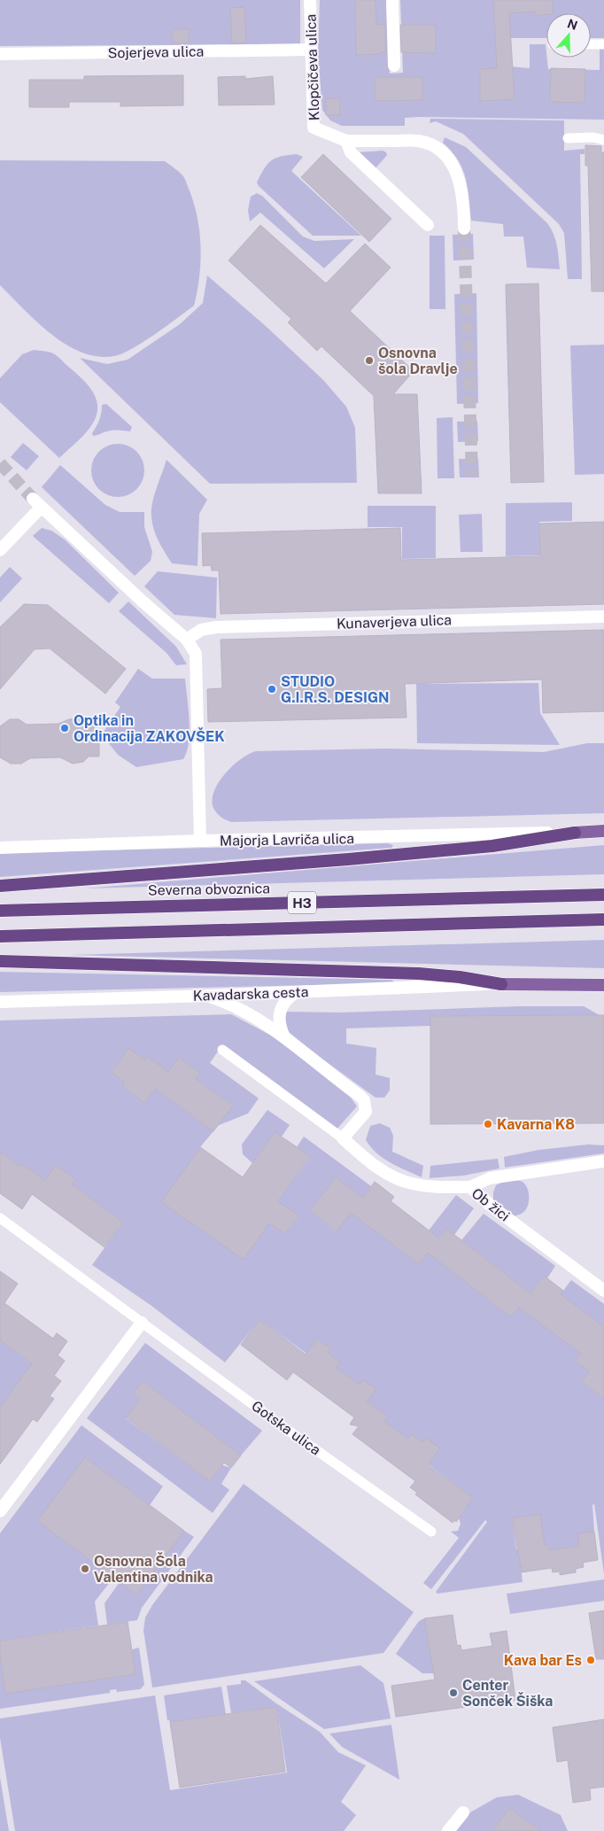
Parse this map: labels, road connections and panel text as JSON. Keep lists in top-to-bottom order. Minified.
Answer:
{"streets":{"highway":["Severna obvoznica","H3"],"street":["Sojerjeva ulica","Klopčičeva ulica","Kunaverjeva ulica","Majorja Lavriča ulica","Kavadarska cesta","Ob žici"],"lane":["Gotska ulica"]},"crossings":[["Sojerjeva ulica","Klopčičeva ulica"]],"places":["Osnovna šola Dravlje","STUDIO G.I.R.S. DESIGN","Optika in Ordinacija ZAKOVŠEK","Kavarna K8","Osnovna Šola Valentina vodnika","Kava bar Es","Center Sonček Šiška"],"north":"top"}
